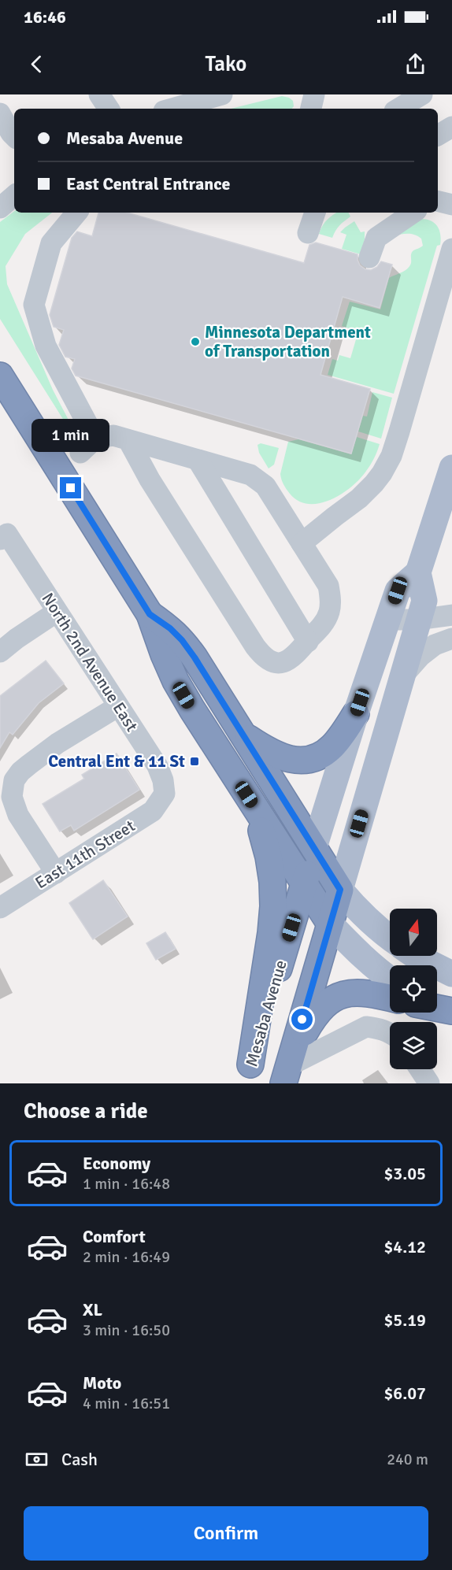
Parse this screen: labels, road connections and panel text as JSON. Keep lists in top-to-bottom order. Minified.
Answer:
{"streets":{"highway":["Mesaba Avenue"],"street":["North 2nd Avenue East","East 11th Street"]},"crossings":[["North 2nd Avenue East","East 11th Street"]],"places":{"other":["Minnesota Department of Transportation"],"transit":["Central Ent & 11 St"]},"north":"top","page":{"status":"16:46","header":"Tako","banner":["Mesaba Avenue","East Central Entrance"],"bubble":"1 min","heading":"Choose a ride","list":[{"name":"Economy","note":"1 min · 16:48","value":"$3.05"},{"name":"Comfort","note":"2 min · 16:49","value":"$4.12"},{"name":"XL","note":"3 min · 16:50","value":"$5.19"},{"name":"Moto","note":"4 min · 16:51","value":"$6.07"}],"pay":["Cash","240 m"],"buttons":"Confirm"}}
